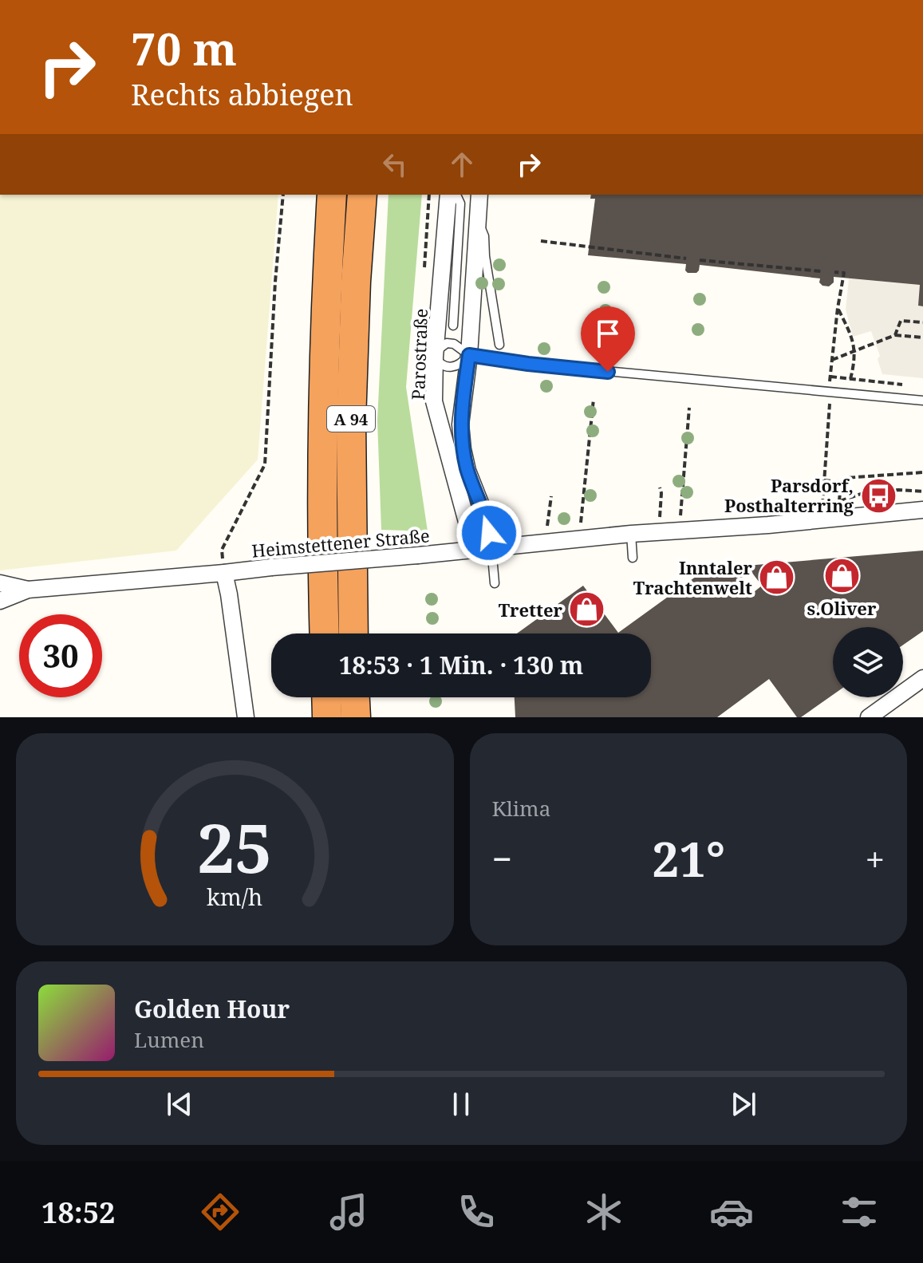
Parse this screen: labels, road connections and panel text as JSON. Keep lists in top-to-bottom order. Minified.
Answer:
{"streets":{"highway":["A 94"],"street":["Parostraße","Heimstettener Straße"]},"crossings":[["Parostraße","Heimstettener Straße"]],"places":{"bus stop":["Parsdorf, Posthalterring"],"shop":["s.Oliver","Inntaler Trachtenwelt","Tretter"]},"page":{"turn":["70 m","Rechts abbiegen"],"limit":"30","trip":"18:53 · 1 Min. · 130 m","tile":"Klima","heat":["−","21°","+"],"song":["Golden Hour","Lumen"],"tabs":"18:52","gauge":["25","km/h"]}}
